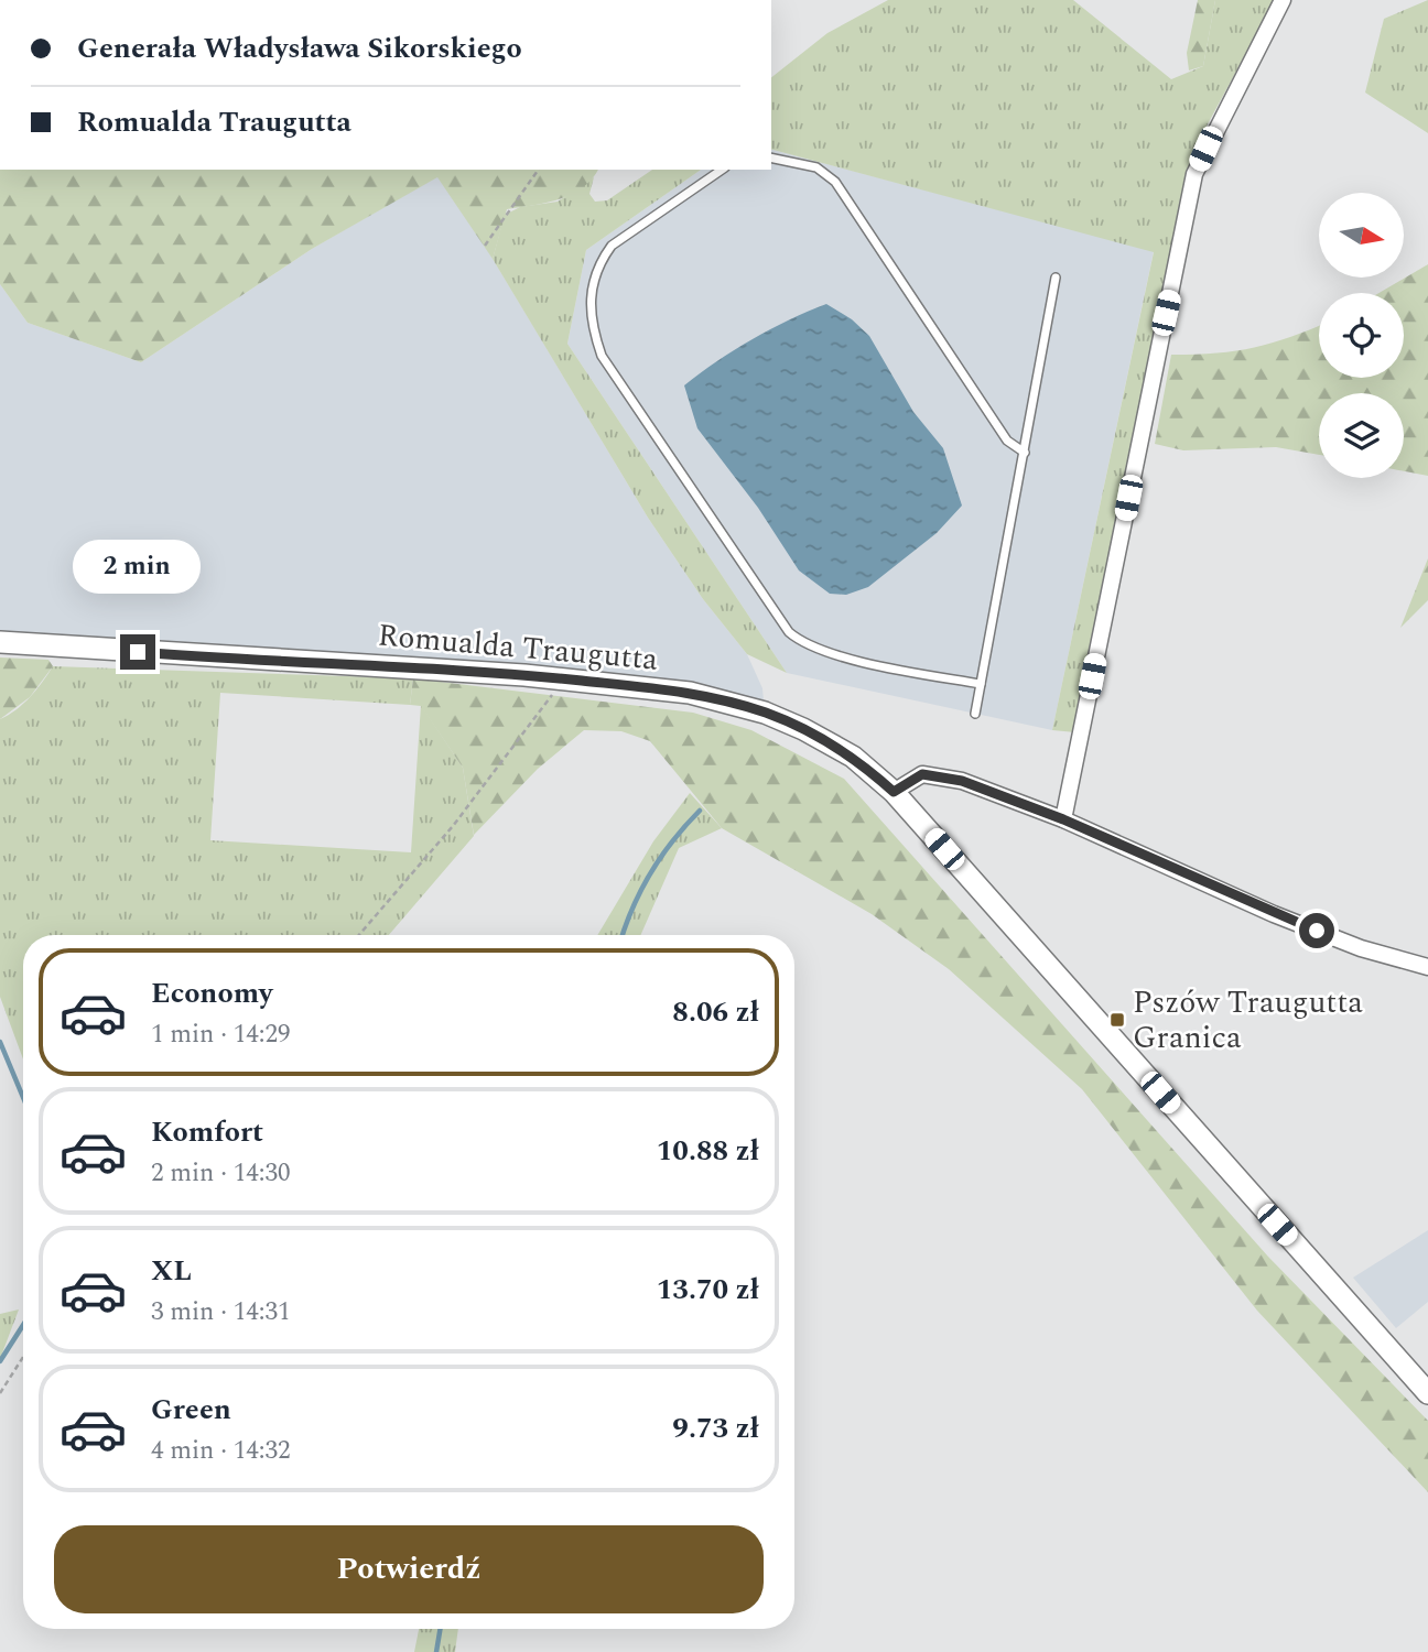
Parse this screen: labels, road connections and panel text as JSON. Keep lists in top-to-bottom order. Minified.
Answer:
{"streets":{"street":["Romualda Traugutta"]},"places":{"transit":["Pszów Traugutta Granica"]},"north":"right","page":{"banner":["Generała Władysława Sikorskiego","Romualda Traugutta"],"bubble":"2 min","list":[{"name":"Economy","note":"1 min · 14:29","value":"8.06 zł"},{"name":"Komfort","note":"2 min · 14:30","value":"10.88 zł"},{"name":"XL","note":"3 min · 14:31","value":"13.70 zł"},{"name":"Green","note":"4 min · 14:32","value":"9.73 zł"}],"buttons":"Potwierdź"}}
